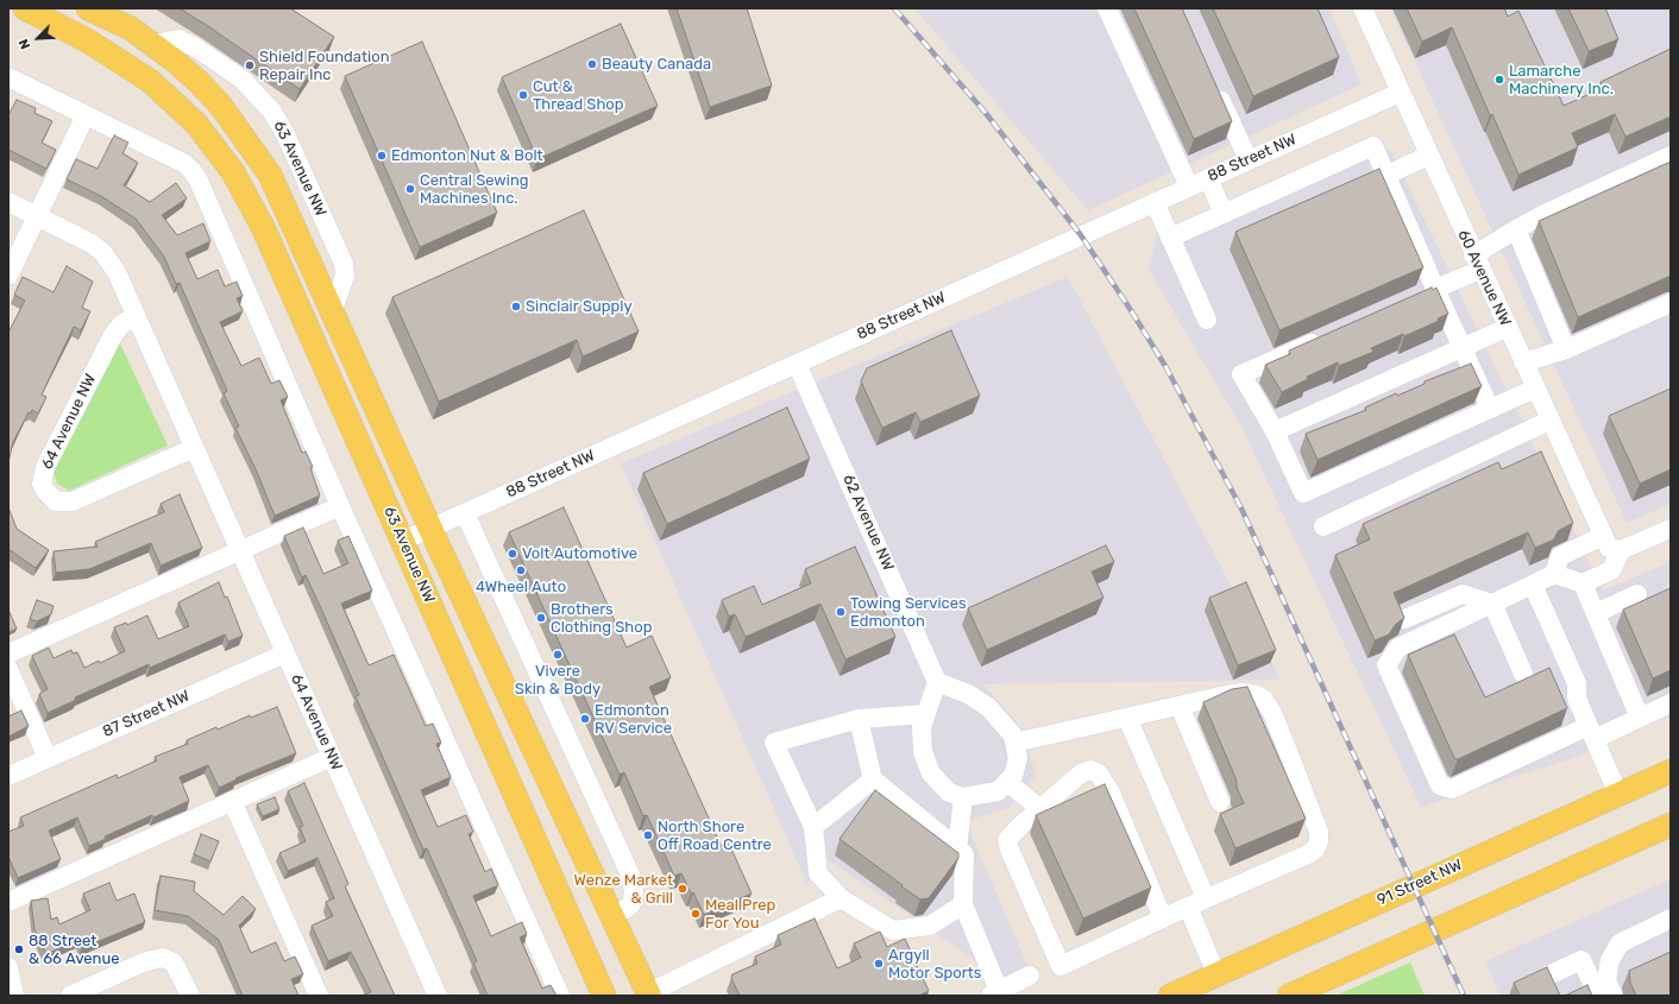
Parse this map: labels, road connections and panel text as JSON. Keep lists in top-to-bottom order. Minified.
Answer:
{"streets":{"main road":["63 Avenue NW","91 Street NW"],"street":["88 Street NW","60 Avenue NW","64 Avenue NW","62 Avenue NW","87 Street NW"]},"crossings":[["88 Street NW","63 Avenue NW"],["88 Street NW","60 Avenue NW"],["88 Street NW","62 Avenue NW"],["64 Avenue NW","87 Street NW"]],"places":["Beauty Canada","Shield Foundation Repair Inc","Lamarche Machinery Inc.","Cut & Thread Shop","Edmonton Nut & Bolt","Central Sewing Machines Inc.","Sinclair Supply","Volt Automotive","4Wheel Auto","Towing Services Edmonton","Brothers Clothing Shop","Vivere Skin & Body","Edmonton RV Service","North Shore Off Road Centre","Wenze Market & Grill","Meal Prep For You","88 Street & 66 Avenue","Argyll Motor Sports"],"north":"bottom left"}
